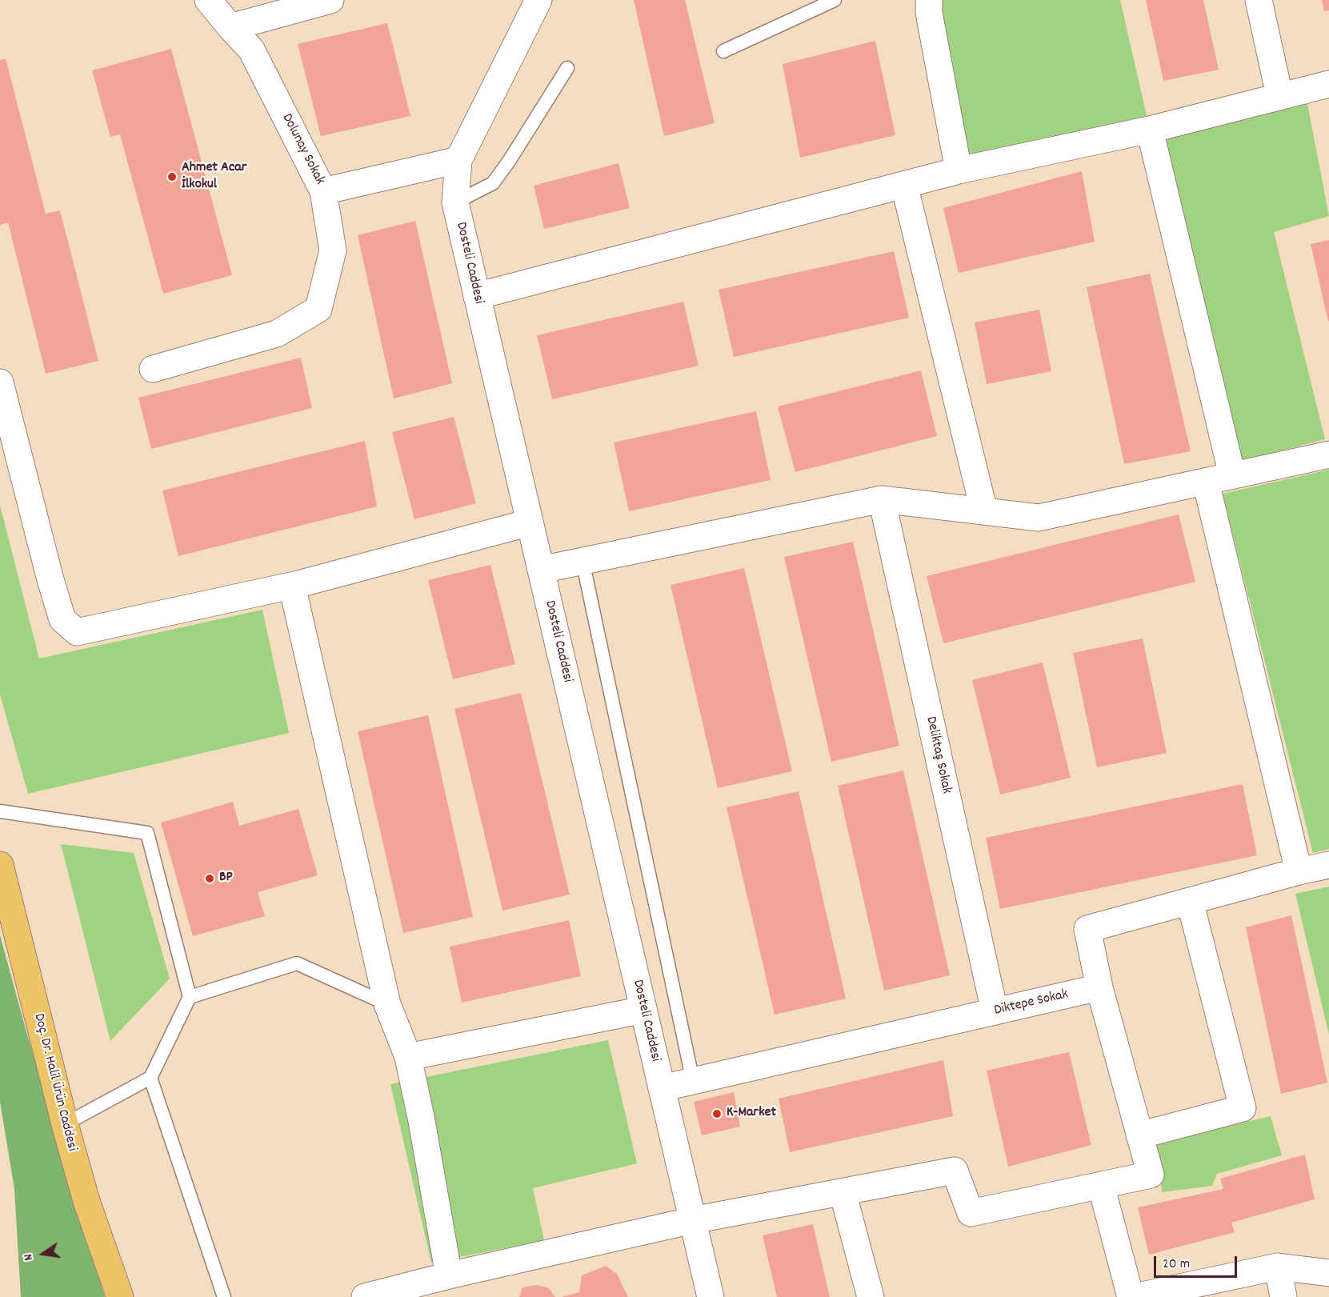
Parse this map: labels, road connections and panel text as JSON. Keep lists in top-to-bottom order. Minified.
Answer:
{"streets":{"main road":["Doç. Dr. Halil Ürün Caddesi"],"street":["Dolunay Sokak","Dosteli Caddesi","Deliktaş Sokak","Diktepe Sokak"]},"crossings":[["Dosteli Caddesi","Diktepe Sokak"],["Deliktaş Sokak","Diktepe Sokak"]],"places":["Ahmet Acar İlkokul","BP","K-Market"],"scale_bar":"20 m","north":"left"}
